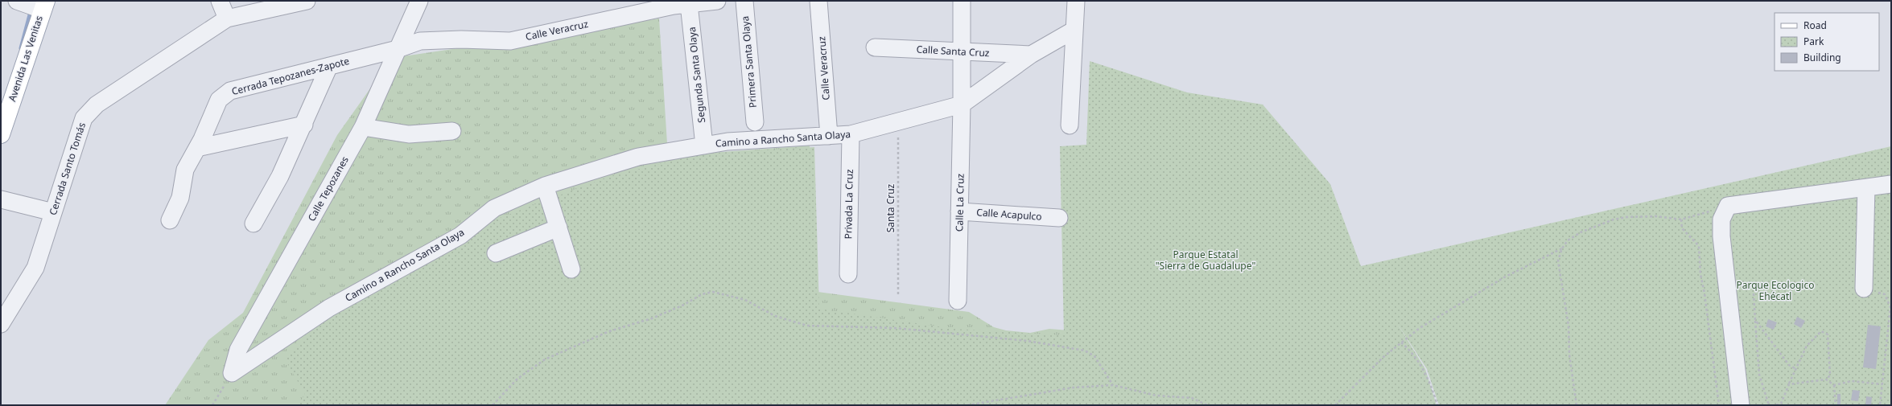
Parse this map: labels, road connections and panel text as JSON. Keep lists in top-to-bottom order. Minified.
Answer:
{"streets":{"main road":["Avenida Las Venitas"],"street":["Calle Veracruz","Calle Santa Cruz","Primera Santa Olaya","Segunda Santa Olaya","Cerrada Tepozanes-Zapote","Camino a Rancho Santa Olaya","Cerrada Santo Tomás","Calle Tepozanes","Calle La Cruz","Privada La Cruz","Calle Acapulco"],"path":["Santa Cruz"]},"crossings":[["Calle Veracruz","Segunda Santa Olaya"],["Calle Veracruz","Cerrada Tepozanes-Zapote"],["Calle Veracruz","Camino a Rancho Santa Olaya"],["Calle Veracruz","Calle Tepozanes"],["Calle Santa Cruz","Camino a Rancho Santa Olaya"],["Segunda Santa Olaya","Camino a Rancho Santa Olaya"],["Cerrada Tepozanes-Zapote","Calle Tepozanes"],["Camino a Rancho Santa Olaya","Calle Tepozanes"],["Camino a Rancho Santa Olaya","Calle La Cruz"],["Camino a Rancho Santa Olaya","Privada La Cruz"],["Camino a Rancho Santa Olaya","Santa Cruz"],["Calle La Cruz","Calle Acapulco"]],"parks":["Parque Estatal \"Sierra de Guadalupe\"","Parque Ecologico Ehécatl"],"legend":["Road","Park","Building"]}
